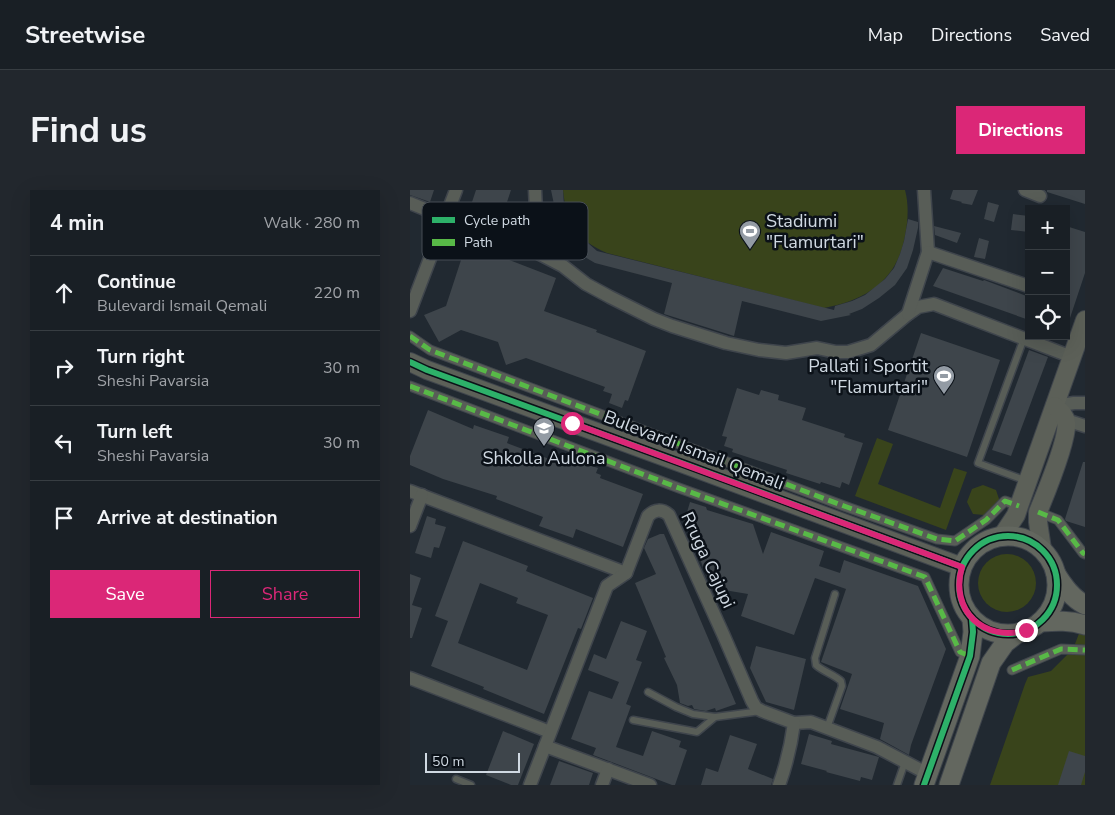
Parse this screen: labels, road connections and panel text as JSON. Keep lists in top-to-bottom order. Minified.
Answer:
{"streets":{"main road":["Bulevardi Ismail Qemali"],"street":["Rruga Cajupi"]},"places":{"sports":["Stadiumi \"Flamurtari\"","Pallati i Sportit \"Flamurtari\""],"school or university":["Shkolla Aulona"]},"legend":["Cycle path","Path"],"scale_bar":"50 m","page":{"header":"Streetwise","nav":["Map","Directions","Saved"],"buttons":["Directions",["Save","Share"]],"title":"Find us","heading":["4 min","Walk · 280 m"],"map_buttons":["+","−"],"list":[["Continue","Bulevardi Ismail Qemali","220 m"],["Turn right","Sheshi Pavarsia","30 m"],["Turn left","Sheshi Pavarsia","30 m"],"Arrive at destination"],"scale":"50 m"}}
